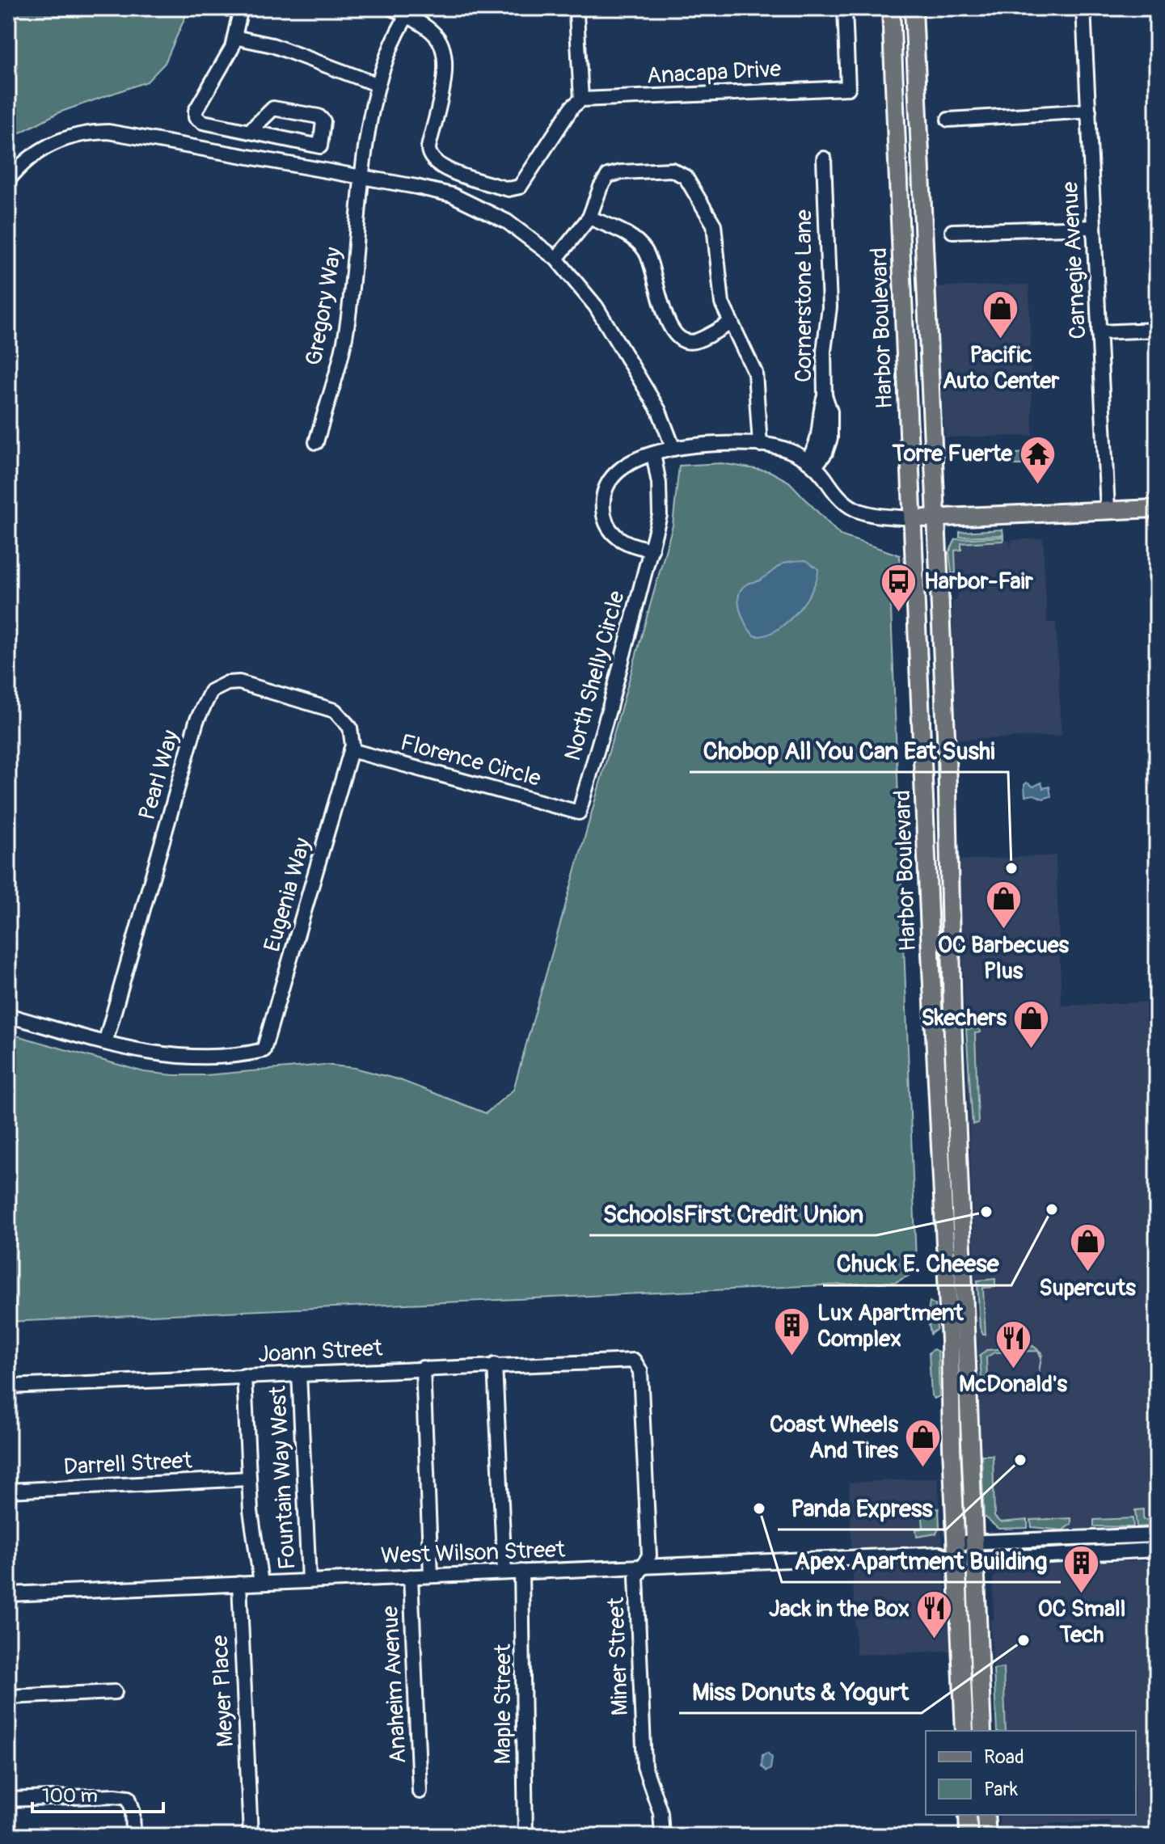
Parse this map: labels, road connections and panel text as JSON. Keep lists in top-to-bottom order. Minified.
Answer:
{"streets":{"main road":["Harbor Boulevard"],"street":["Anacapa Drive","Carnegie Avenue","Cornerstone Lane","Gregory Way","North Shelly Circle","Florence Circle","Pearl Way","Eugenia Way","Joann Street","Darrell Street","Fountain Way West","West Wilson Street","Miner Street","Anaheim Avenue","Meyer Place","Maple Street"]},"crossings":[["Harbor Boulevard","West Wilson Street"],["North Shelly Circle","Florence Circle"],["Florence Circle","Pearl Way"],["Florence Circle","Eugenia Way"],["Pearl Way","Eugenia Way"],["Joann Street","Fountain Way West"],["Joann Street","Miner Street"],["Fountain Way West","West Wilson Street"],["West Wilson Street","Miner Street"],["West Wilson Street","Anaheim Avenue"],["West Wilson Street","Meyer Place"],["West Wilson Street","Maple Street"]],"places":{"shop":["Pacific Auto Center","OC Barbecues Plus","Skechers","Supercuts","Coast Wheels And Tires"],"temple":["Torre Fuerte"],"bus stop":["Harbor-Fair"],"other":["Chobop All You Can Eat Sushi","Chuck E. Cheese","SchoolsFirst Credit Union","Panda Express","Apex Apartment Building","Miss Donuts & Yogurt"],"building":["Lux Apartment Complex","OC Small Tech"],"restaurant":["McDonald's","Jack in the Box"]},"legend":["Road","Park"],"scale_bar":"100 m"}
